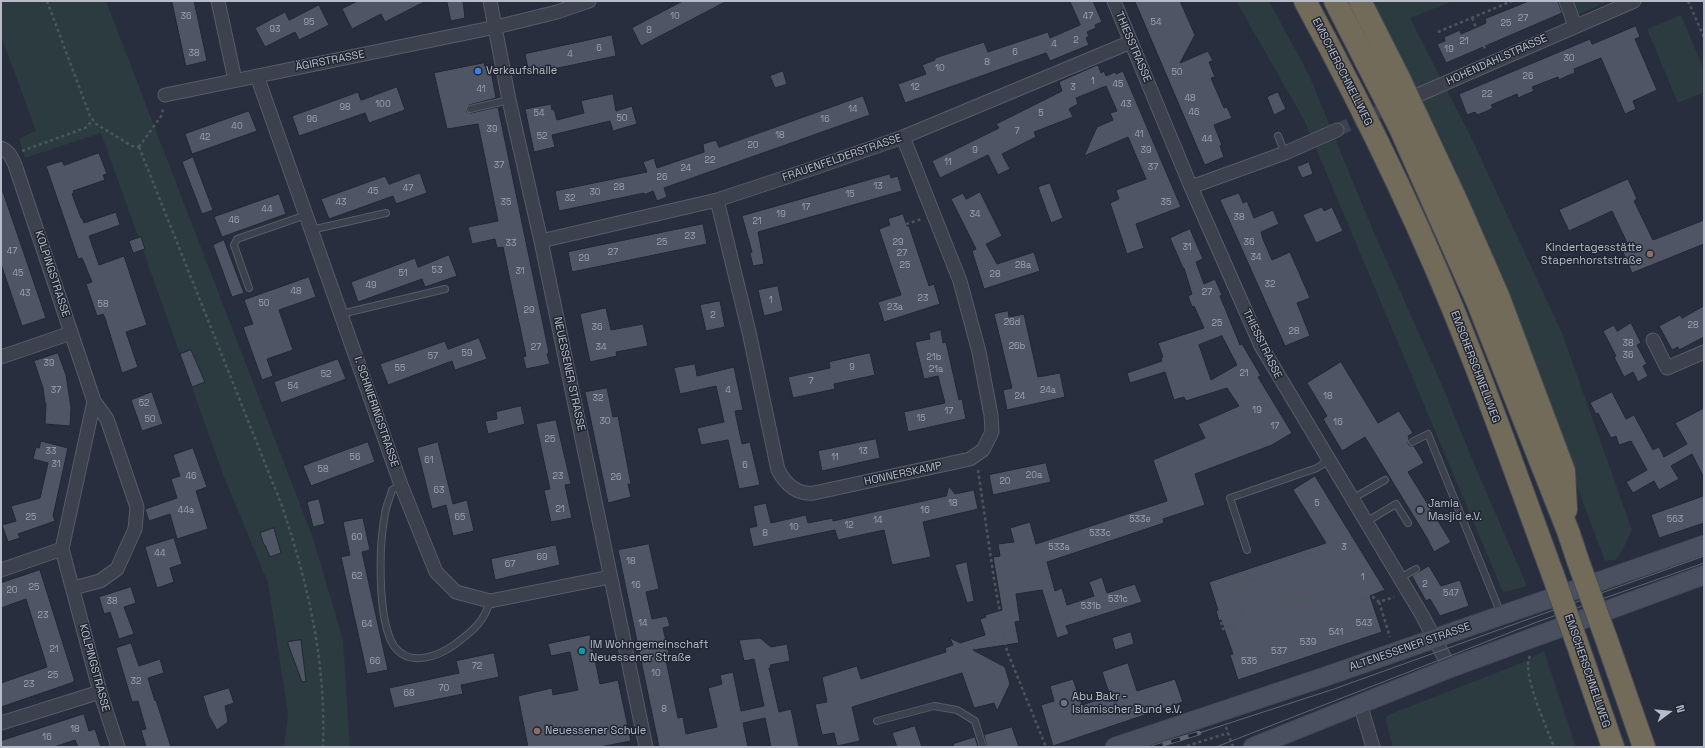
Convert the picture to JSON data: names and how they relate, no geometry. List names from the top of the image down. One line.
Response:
{"streets":{"highway":["EMSCHERSCHNELLWEG"],"main road":["ALTENESSENER STRASSE"],"street":["THIESSTRASSE","HOHENDAHLSTRASSE","ÄGIRSTRASSE","FRAUENFELDERSTRASSE","KOLPINGSTRASSE","NEUESSENER STRASSE","I. SCHNIERINGSTRASSE","HONNERSKAMP"]},"crossings":[["THIESSTRASSE","FRAUENFELDERSTRASSE"],["THIESSTRASSE","ALTENESSENER STRASSE"],["ÄGIRSTRASSE","NEUESSENER STRASSE"],["ÄGIRSTRASSE","I. SCHNIERINGSTRASSE"],["FRAUENFELDERSTRASSE","NEUESSENER STRASSE"],["FRAUENFELDERSTRASSE","HONNERSKAMP"],["NEUESSENER STRASSE","I. SCHNIERINGSTRASSE"]],"places":["Verkaufshalle","Kindertagesstätte Stapenhorststraße","Jamia Masjid e.V.","IM Wohngemeinschaft Neuessener Straße","Abu Bakr - Islamischer Bund e.V.","Neuessener Schule"],"house_numbers":["36","10","47","27","95","54","25","93","8","2","21","4","6","19","6","38","4","30","8","10","50","26","1","45","12","3","41","22","48","100","43","98","14","46","54","5","50","96","16","40","39","7","41","18","52","42","44","20","9","39","22","11","37","37","24","26","13","28","47","45","30","15","32","43","35","35","17","44","19","34","38","46","21","23","25","29","36","33","31","47","27","27","34","29","25","28a","53","31","45","51","28","32","49","48","27","43","23","1","50","58","23a","29","2","26d","25","28","36","28","38","26b","27","34","59","36","57","21b","39","9","55","21a","21","52","7","54","37","4","24a","24","18","32","52","19","17","15","50","30","16","17","25","33","13","56","11","61","31","6","58","20a","46","23","26","20","63","18","5","21","44a","16","25","65","533e","563","14","12","10","8","533c","60","533a","3","44","69","18","67","62","1","2","16","25","20","547","531c","38","531b","23","14","543","64","541","539","21","537","66","535","72","10","25","32","23","70","68","8","18","16"],"north":"right"}
